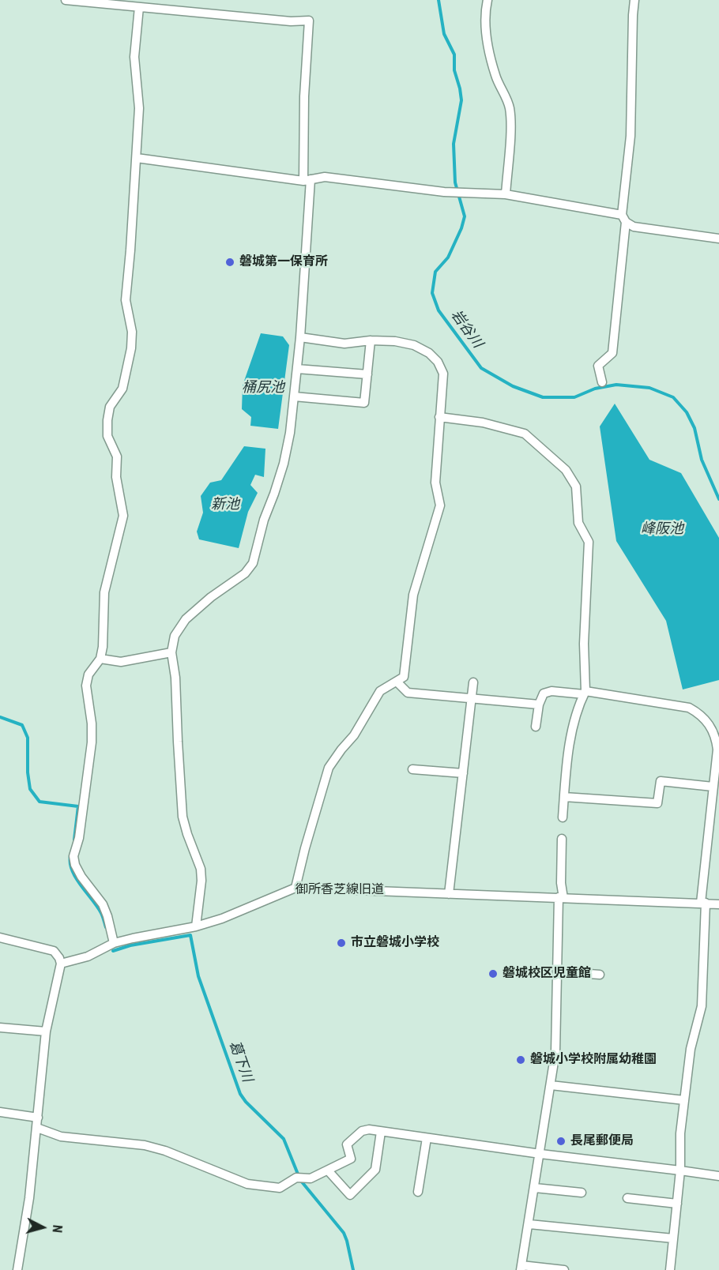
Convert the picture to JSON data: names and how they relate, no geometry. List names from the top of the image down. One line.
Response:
{"streets":{"street":["御所香芝線旧道"]},"water":["岩谷川","桶尻池","新池","峰阪池","葛下川"],"places":["磐城第一保育所","市立磐城小学校","磐城校区児童館","磐城小学校附属幼稚園","長尾郵便局"],"north":"right"}
